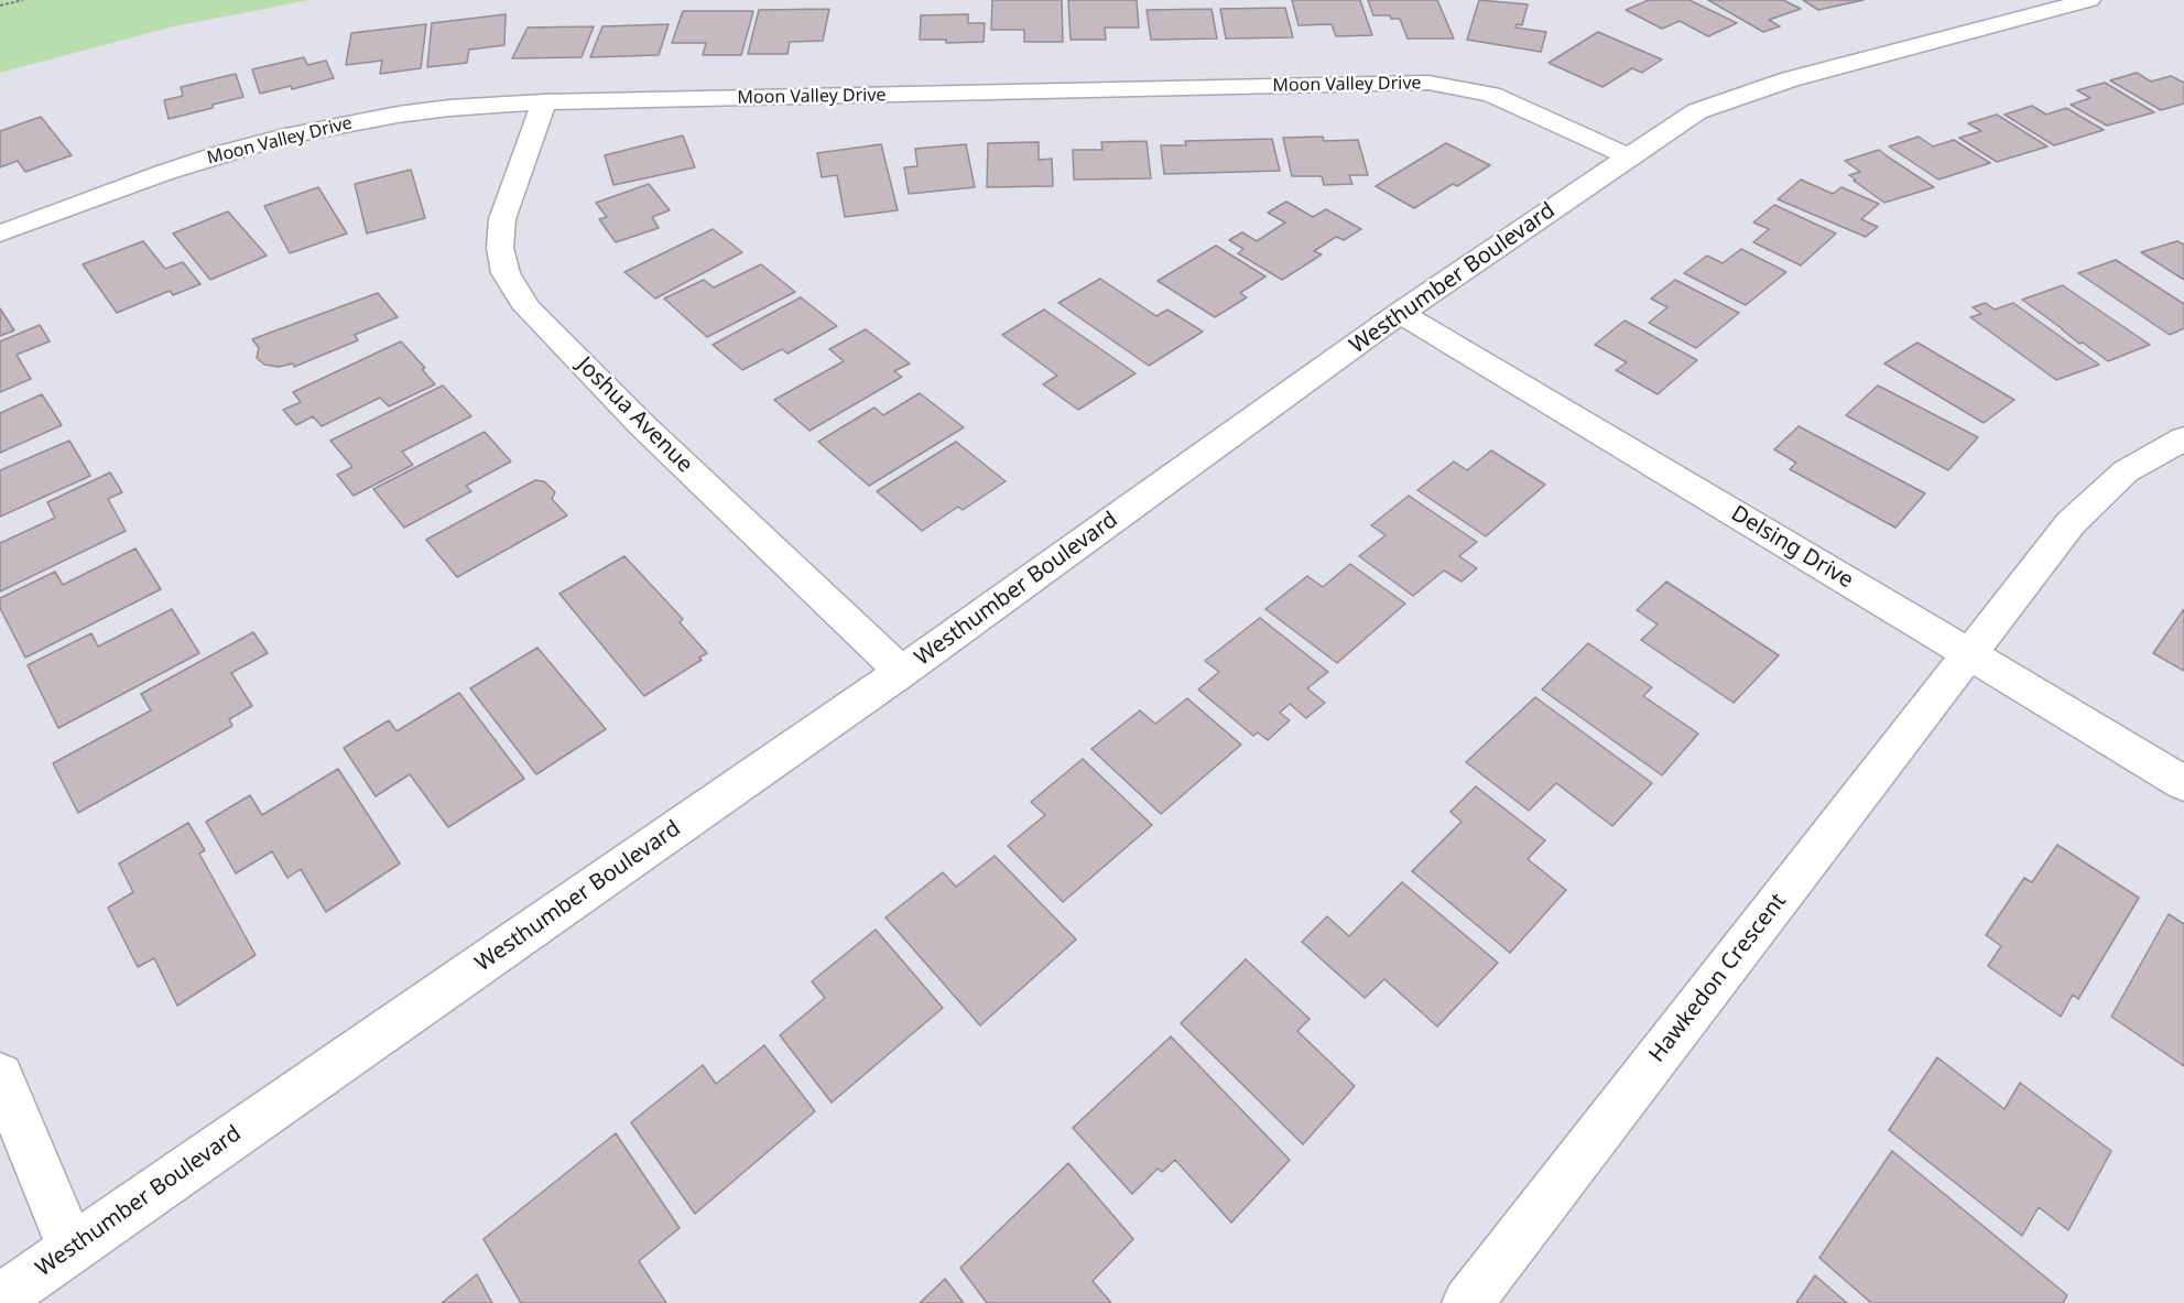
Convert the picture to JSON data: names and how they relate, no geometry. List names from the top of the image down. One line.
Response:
{"streets":{"street":["Moon Valley Drive","Westhumber Boulevard","Joshua Avenue","Delsing Drive","Hawkedon Crescent"]},"crossings":[["Moon Valley Drive","Westhumber Boulevard"],["Moon Valley Drive","Joshua Avenue"],["Westhumber Boulevard","Joshua Avenue"],["Westhumber Boulevard","Delsing Drive"],["Delsing Drive","Hawkedon Crescent"]]}
